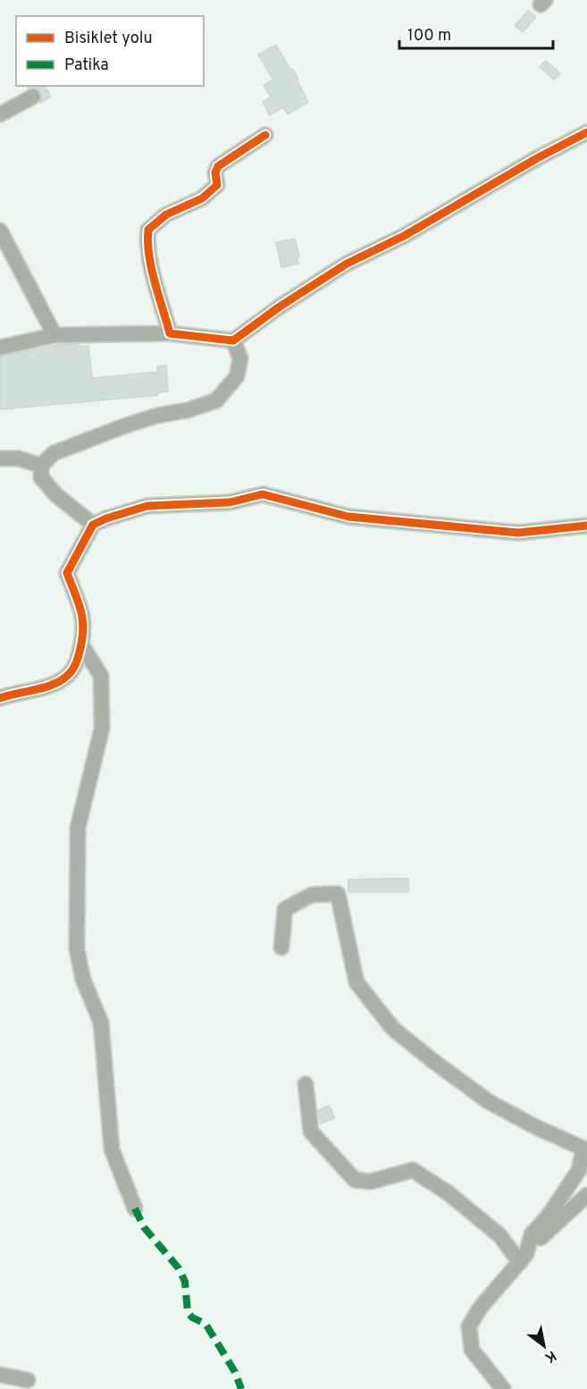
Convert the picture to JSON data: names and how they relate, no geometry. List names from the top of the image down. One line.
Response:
{"legend":["Bisiklet yolu","Patika"],"scale_bar":"100 m","north":"bottom right"}
